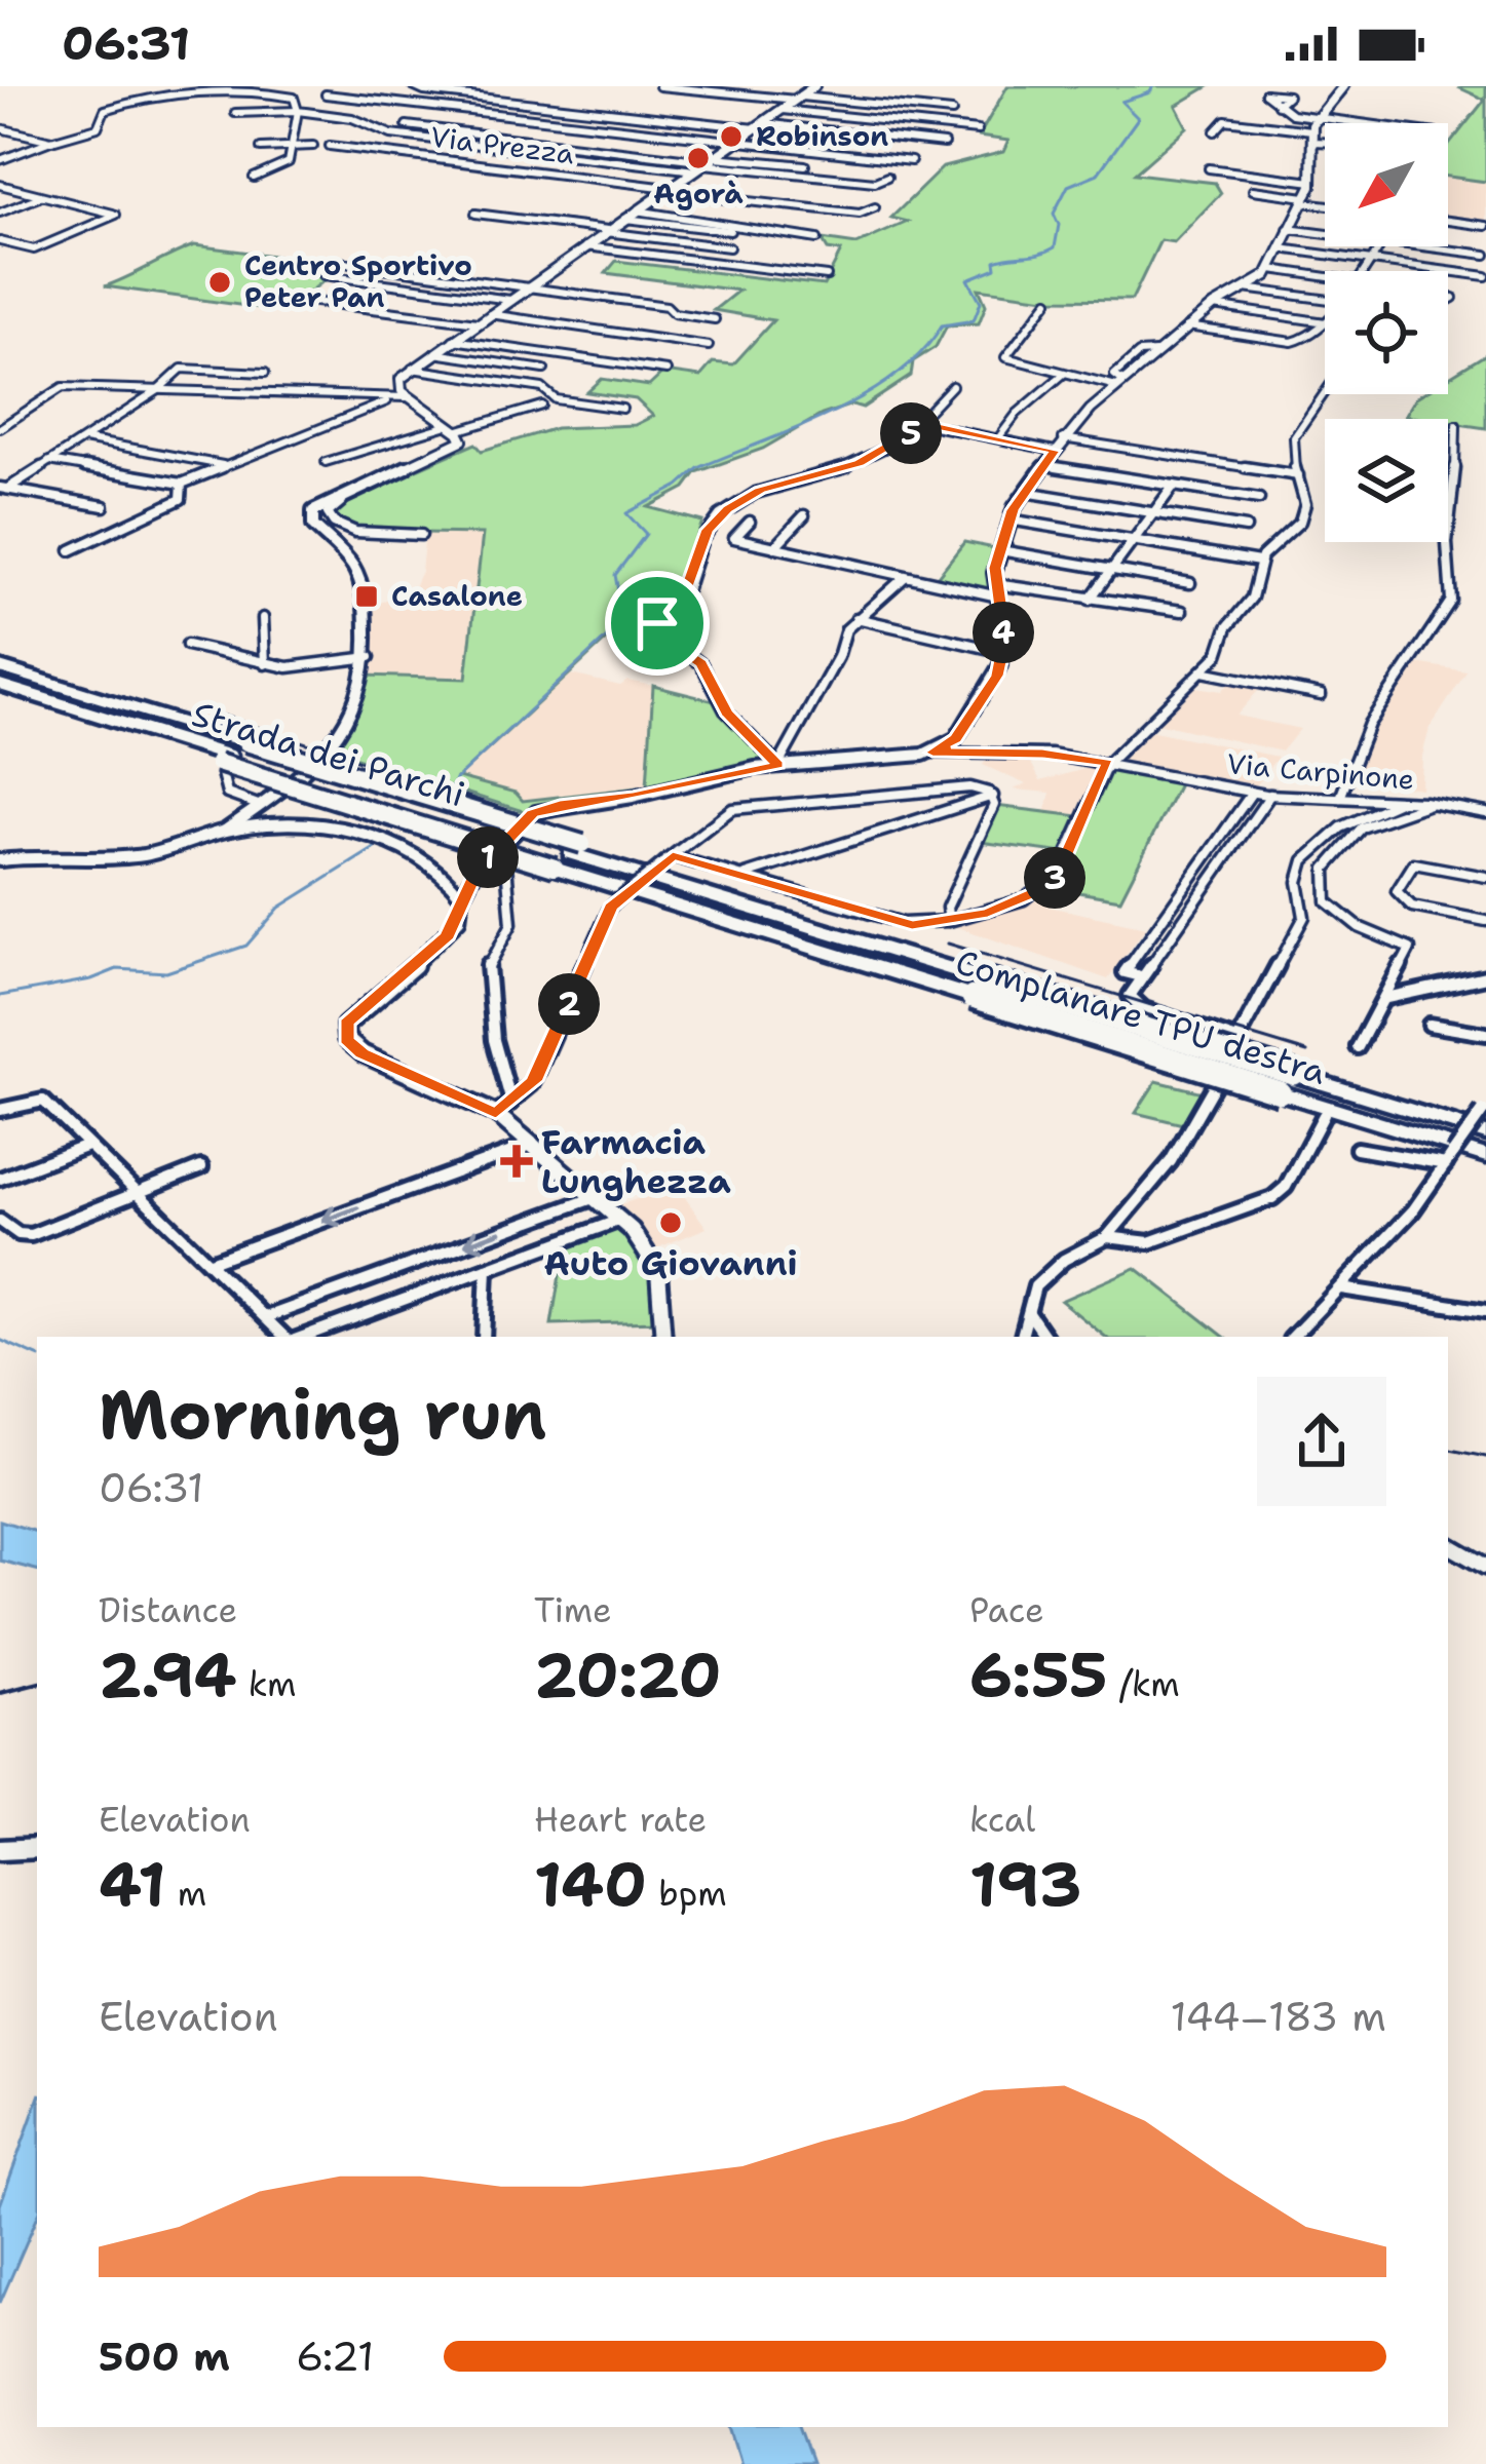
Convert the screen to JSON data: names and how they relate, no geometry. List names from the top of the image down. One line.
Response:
{"streets":{"highway":["Strada dei Parchi","Complanare TPU destra"],"street":["Via Prezza","Via Carpinone"]},"crossings":[["Strada dei Parchi","Complanare TPU destra"]],"places":{"other":["Robinson","Agorà","Centro Sportivo Peter Pan","Auto Giovanni"],"transit":["Casalone"],"health":["Farmacia Lunghezza"]},"north":"bottom left","page":{"status":"06:31","pins":["5","4","1","3","2"],"heading":["Morning run","06:31"],"stats":[["Distance","2.94 km"],["Time","20:20"],["Pace","6:55 /km"],["Elevation","41 m"],["Heart rate","140 bpm"],["kcal","193"]],"chart":["Elevation","144–183 m"],"list":[{"name":"500 m","note":"6:21"}]}}
